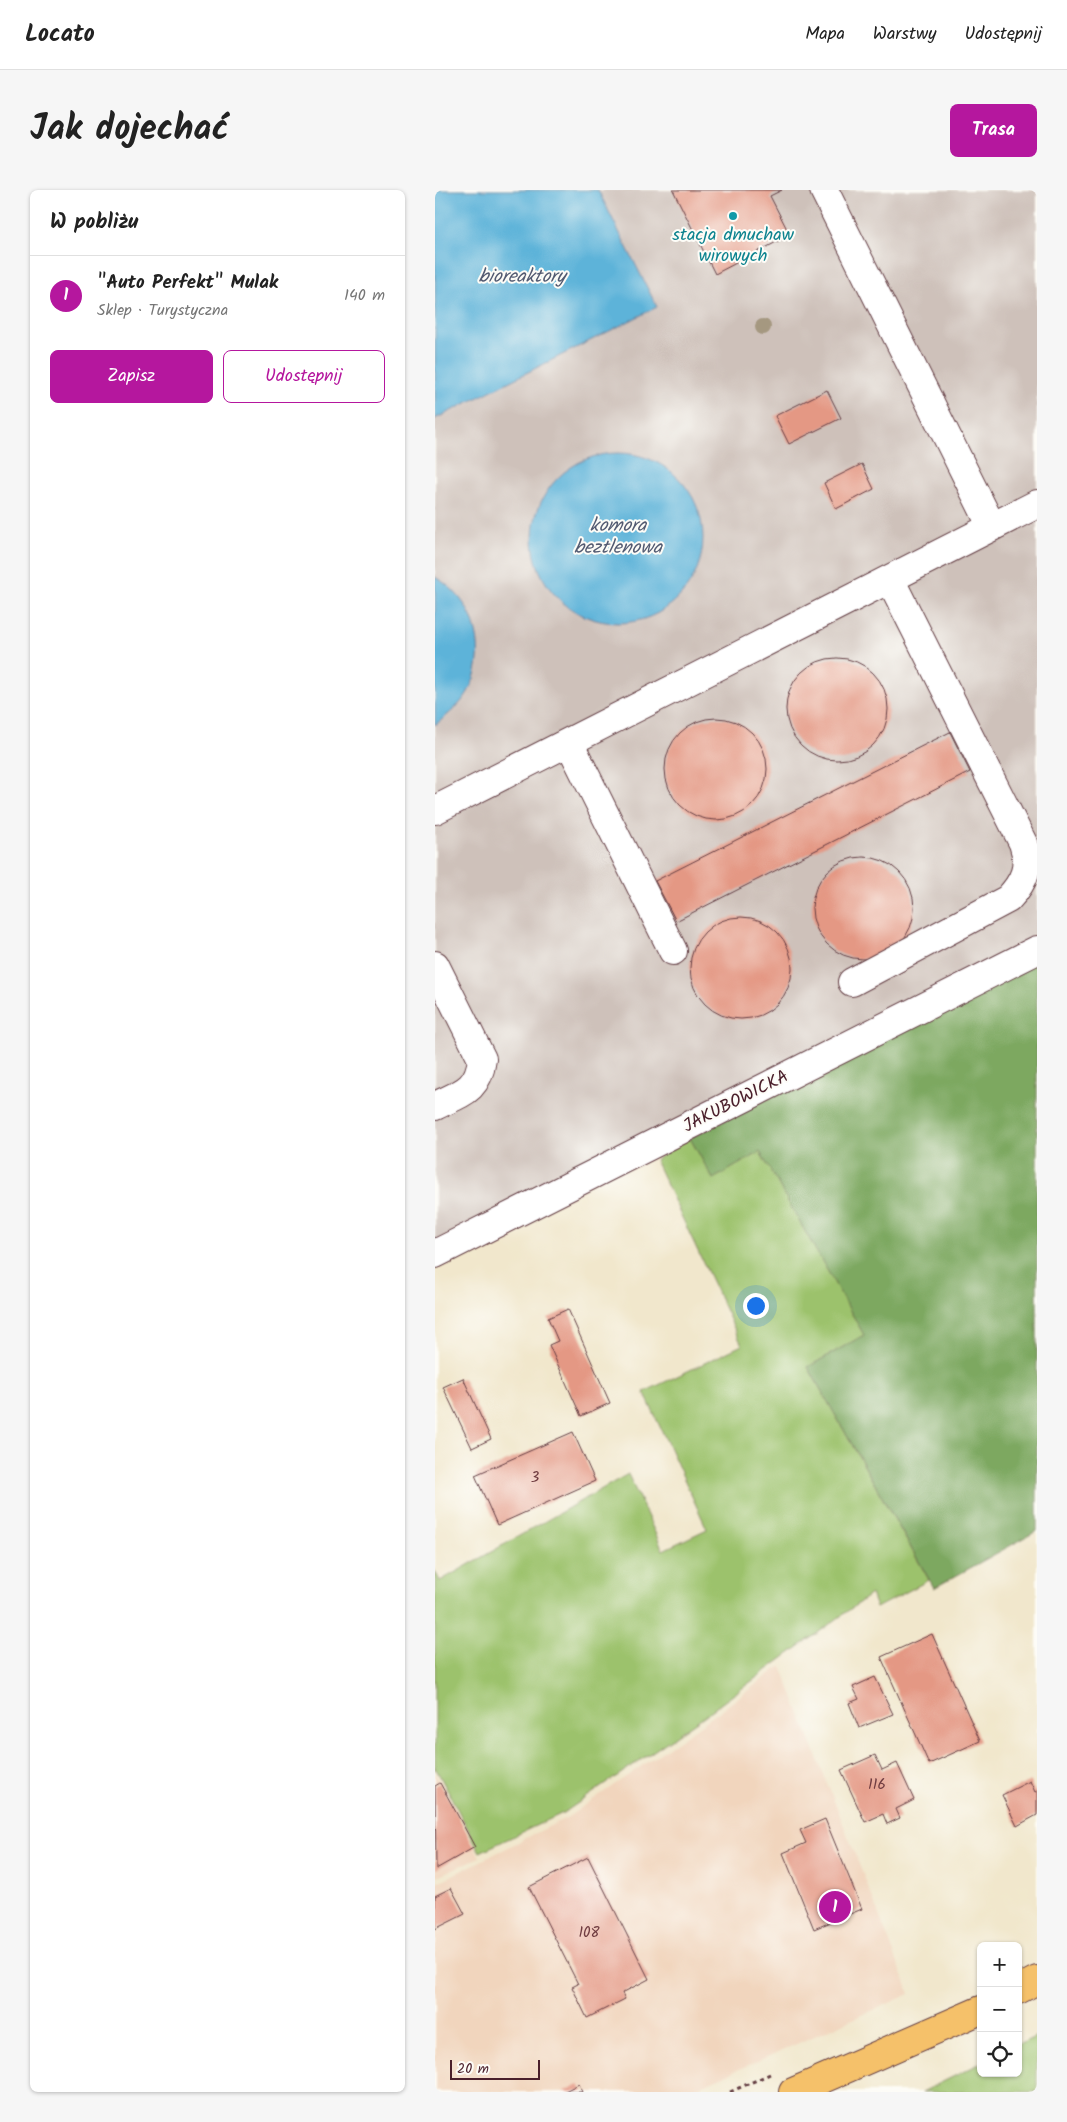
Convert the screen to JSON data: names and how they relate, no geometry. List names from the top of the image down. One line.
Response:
{"streets":{"street":["JAKUBOWICKA"]},"water":["bioreaktory","komora beztlenowa"],"places":["stacja dmuchaw wirowych"],"house_numbers":["3","116","108"],"scale_bar":"20 m","page":{"header":"Locato","nav":["Mapa","Warstwy","Udostępnij"],"title":"Jak dojechać","buttons":["Trasa",["Zapisz","Udostępnij"]],"heading":"W pobliżu","list":[{"mark":"1","name":"\"Auto Perfekt\" Mulak","note":"Sklep · Turystyczna","value":"140 m"}],"pins":"1","map_buttons":["+","−"],"scale":"20 m"}}
